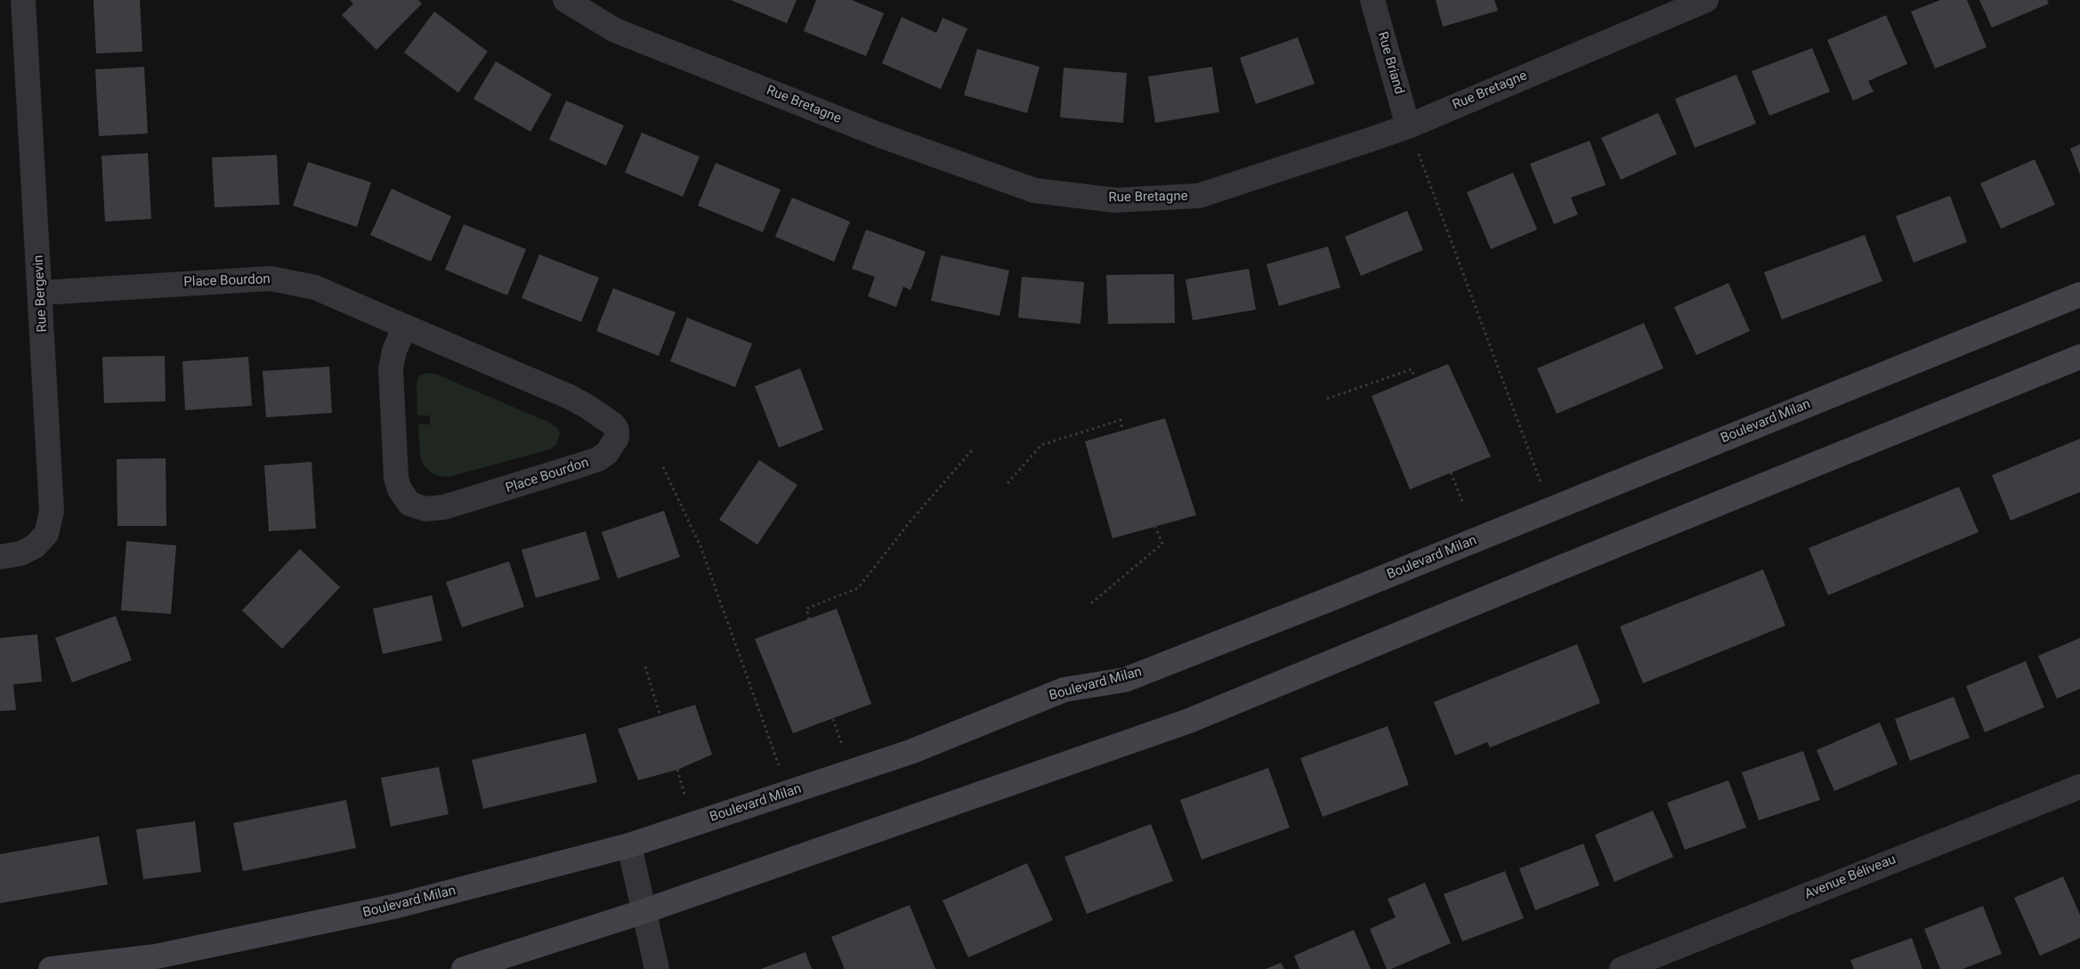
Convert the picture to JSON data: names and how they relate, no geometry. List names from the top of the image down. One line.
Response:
{"streets":{"main road":["Boulevard Milan"],"street":["Rue Briand","Rue Bretagne","Place Bourdon","Rue Bergevin","Avenue Béliveau"]},"crossings":[["Rue Briand","Rue Bretagne"],["Place Bourdon","Rue Bergevin"]]}
